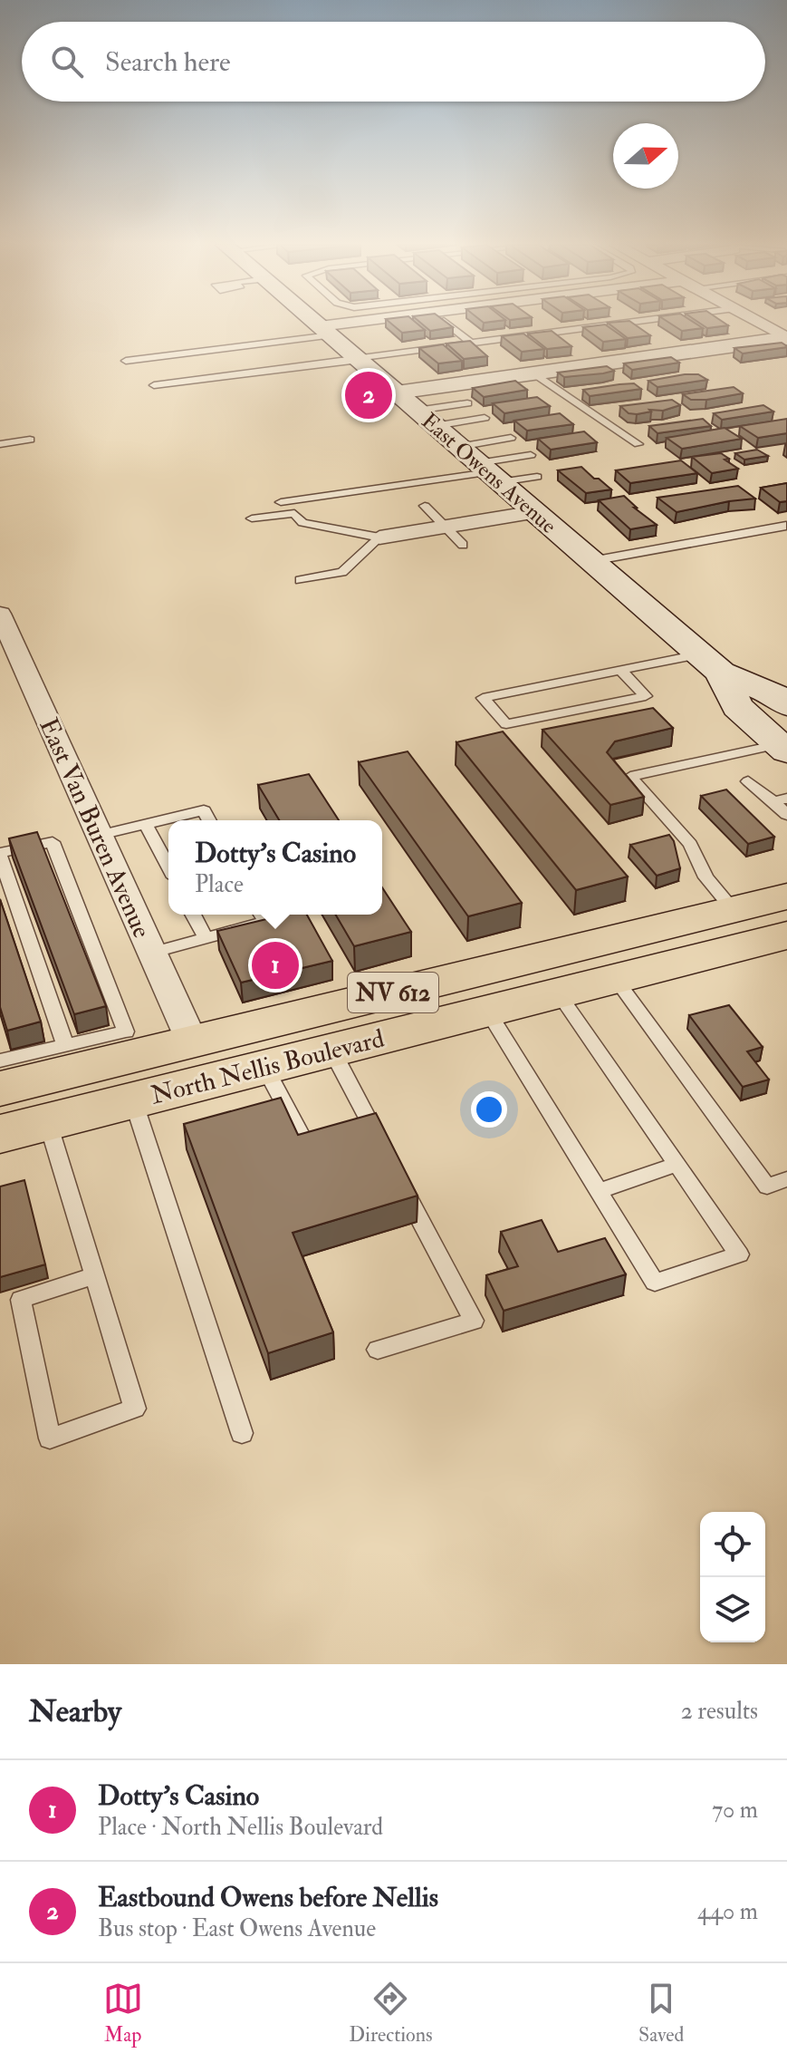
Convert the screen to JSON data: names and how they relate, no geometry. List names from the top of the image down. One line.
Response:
{"streets":{"main road":["East Owens Avenue","NV 612","North Nellis Boulevard"],"street":["East Van Buren Avenue"]},"crossings":[["East Van Buren Avenue","North Nellis Boulevard"]],"north":"right","page":{"search":"Search here","pins":["2","1"],"popup":["Dotty's Casino","Place"],"heading":["Nearby","2 results"],"list":[{"mark":"1","name":"Dotty's Casino","note":"Place · North Nellis Boulevard","value":"70 m"},{"mark":"2","name":"Eastbound Owens before Nellis","note":"Bus stop · East Owens Avenue","value":"440 m"}],"nav":["Map","Directions","Saved"]}}
